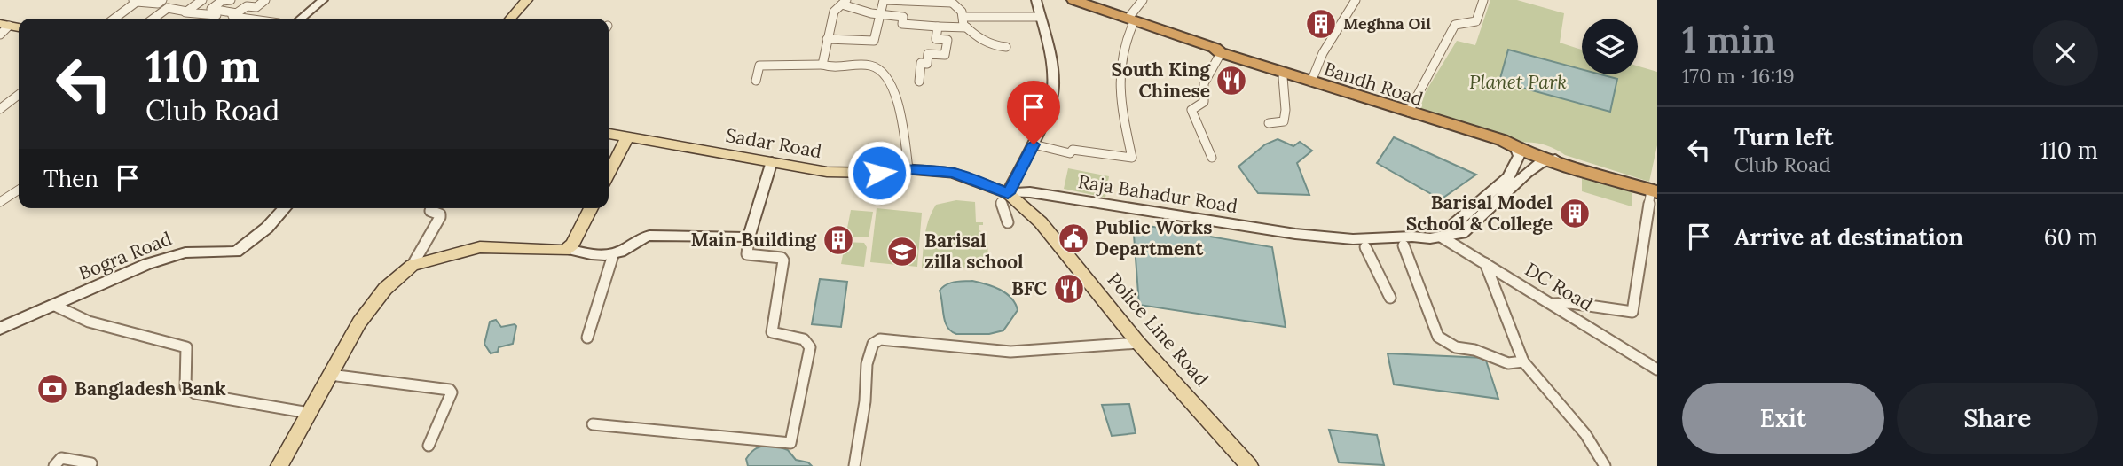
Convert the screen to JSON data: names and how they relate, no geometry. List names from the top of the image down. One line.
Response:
{"streets":{"highway":["Bandh Road"],"main road":["Sadar Road","Raja Bahadur Road","Bogra Road","Police Line Road"],"street":["DC Road"]},"crossings":[["Bandh Road","Raja Bahadur Road"],["Sadar Road","Raja Bahadur Road"],["Sadar Road","Police Line Road"],["Raja Bahadur Road","DC Road"],["Raja Bahadur Road","Police Line Road"]],"parks":["Planet Park"],"places":{"building":["Meghna Oil","Barisal Model School & College","Main Building"],"restaurant":["South King Chinese","BFC"],"public building":["Public Works Department"],"school or university":["Barisal zilla school"],"bank":["Bangladesh Bank"]},"page":{"heading":["1 min","170 m · 16:19"],"turn":["110 m","Club Road"],"list":[{"name":"Turn left","note":"Club Road","value":"110 m"},{"name":"Arrive at destination","value":"60 m"}],"then":"Then","buttons":["Exit","Share"]}}
